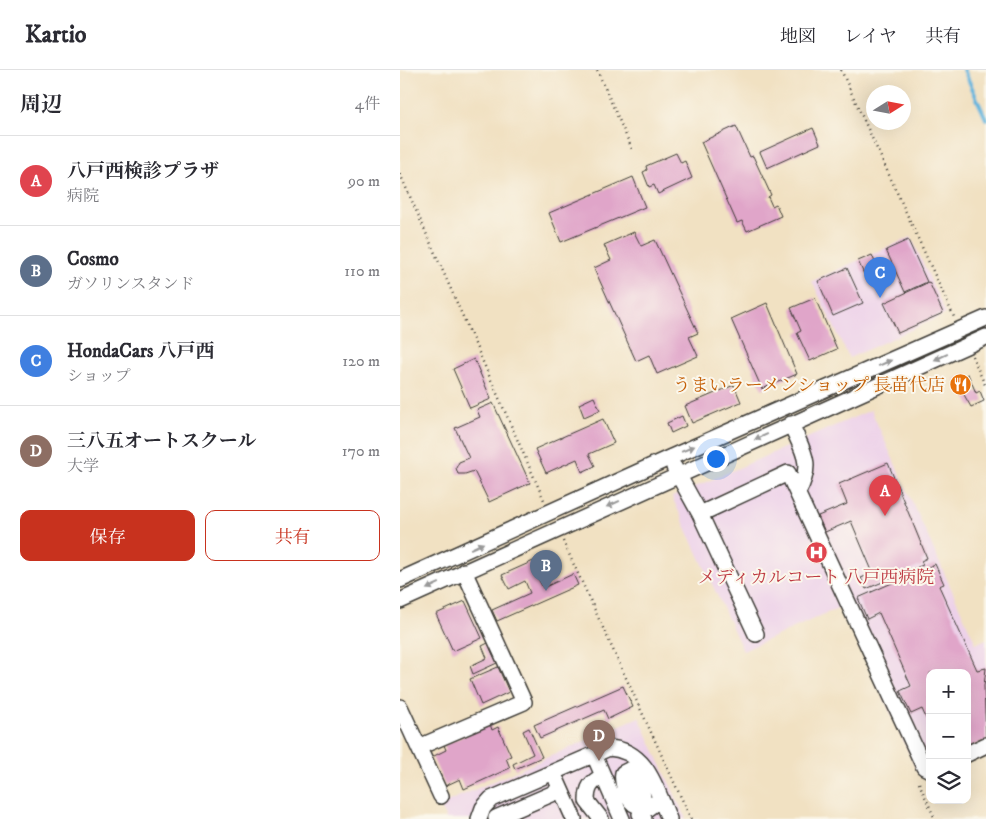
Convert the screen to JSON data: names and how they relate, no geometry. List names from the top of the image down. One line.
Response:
{"places":{"restaurant":["うまいラーメンショップ 長苗代店"],"hospital":["メディカルコート 八戸西病院"]},"north":"right","page":{"header":"Kartio","nav":["地図","レイヤ","共有"],"heading":["周辺","4件"],"list":[{"mark":"A","name":"八戸西検診プラザ","note":"病院","value":"90 m"},{"mark":"B","name":"Cosmo","note":"ガソリンスタンド","value":"110 m"},{"mark":"C","name":"HondaCars 八戸西","note":"ショップ","value":"120 m"},{"mark":"D","name":"三八五オートスクール","note":"大学","value":"170 m"}],"pins":["C","A","B","D"],"buttons":["保存","共有"],"map_buttons":["+","−"]}}
